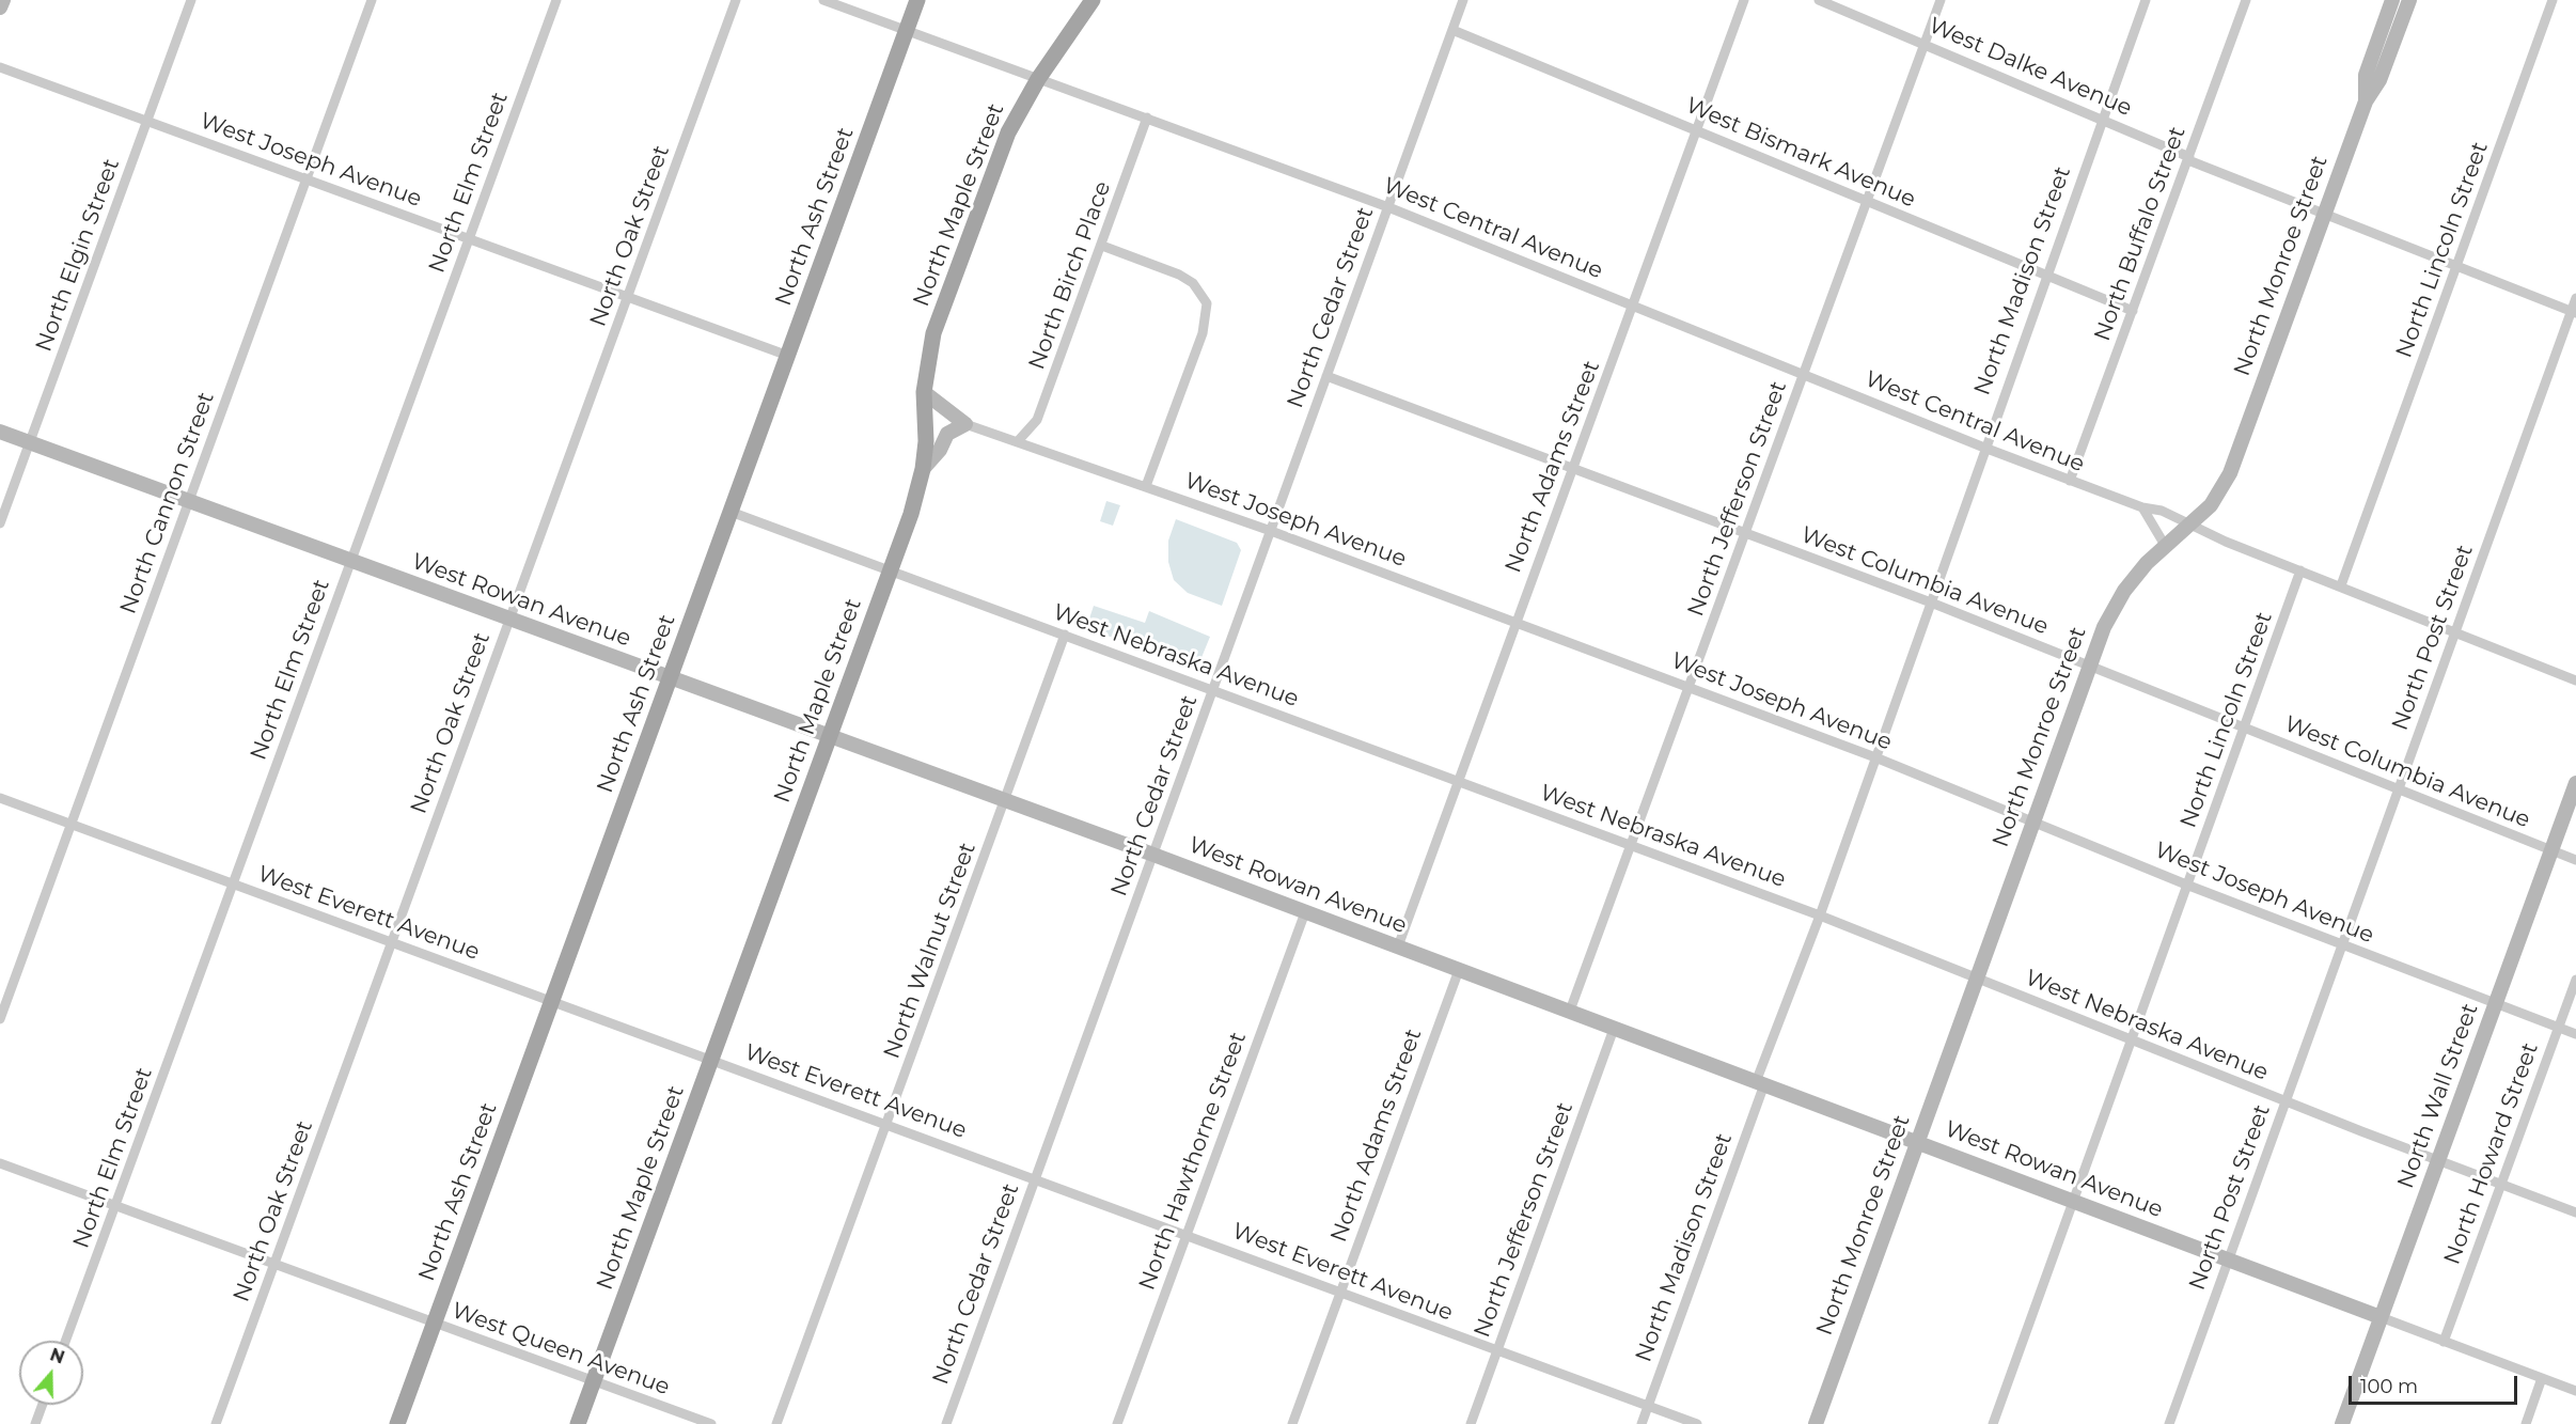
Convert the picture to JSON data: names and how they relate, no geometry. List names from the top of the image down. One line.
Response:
{"streets":{"main road":["North Maple Street","North Ash Street"],"street":["West Dalke Avenue","West Bismark Avenue","West Joseph Avenue","North Elm Street","West Central Avenue","North Buffalo Street","North Oak Street","North Lincoln Street","North Elgin Street","North Monroe Street","North Birch Place","North Madison Street","North Cedar Street","North Adams Street","North Jefferson Street","North Cannon Street","West Columbia Avenue","West Rowan Avenue","North Post Street","West Nebraska Avenue","West Everett Avenue","North Walnut Street","North Wall Street","North Howard Street","North Hawthorne Street","West Queen Avenue"]},"crossings":[["West Dalke Avenue","North Buffalo Street"],["West Dalke Avenue","North Lincoln Street"],["West Dalke Avenue","North Monroe Street"],["West Dalke Avenue","North Madison Street"],["West Dalke Avenue","North Jefferson Street"],["West Dalke Avenue","North Post Street"],["West Bismark Avenue","North Buffalo Street"],["West Bismark Avenue","North Madison Street"],["West Bismark Avenue","North Cedar Street"],["West Bismark Avenue","North Adams Street"],["West Bismark Avenue","North Jefferson Street"],["West Joseph Avenue","North Elm Street"],["West Joseph Avenue","North Ash Street"],["West Joseph Avenue","North Oak Street"],["West Joseph Avenue","North Lincoln Street"],["West Joseph Avenue","North Elgin Street"],["West Joseph Avenue","North Monroe Street"],["West Joseph Avenue","North Birch Place"],["West Joseph Avenue","North Madison Street"],["West Joseph Avenue","North Cedar Street"],["West Joseph Avenue","North Adams Street"],["West Joseph Avenue","North Jefferson Street"],["West Joseph Avenue","North Cannon Street"],["West Joseph Avenue","North Post Street"],["West Joseph Avenue","North Wall Street"],["West Joseph Avenue","North Howard Street"],["North Elm Street","West Rowan Avenue"],["North Elm Street","West Everett Avenue"],["North Elm Street","West Queen Avenue"],["North Maple Street","West Central Avenue"],["North Maple Street","West Rowan Avenue"],["North Maple Street","West Nebraska Avenue"],["North Maple Street","West Everett Avenue"],["North Maple Street","West Queen Avenue"],["North Ash Street","West Central Avenue"],["North Ash Street","West Rowan Avenue"],["North Ash Street","West Nebraska Avenue"],["North Ash Street","West Everett Avenue"],["North Ash Street","West Queen Avenue"],["West Central Avenue","North Buffalo Street"],["West Central Avenue","North Lincoln Street"],["West Central Avenue","North Monroe Street"],["West Central Avenue","North Birch Place"],["West Central Avenue","North Madison Street"],["West Central Avenue","North Cedar Street"],["West Central Avenue","North Adams Street"],["West Central Avenue","North Jefferson Street"],["West Central Avenue","North Post Street"],["North Oak Street","West Rowan Avenue"],["North Oak Street","West Everett Avenue"],["North Oak Street","West Queen Avenue"],["North Lincoln Street","West Columbia Avenue"],["North Lincoln Street","West Rowan Avenue"],["North Lincoln Street","West Nebraska Avenue"],["North Elgin Street","West Rowan Avenue"],["North Monroe Street","West Columbia Avenue"],["North Monroe Street","West Rowan Avenue"],["North Monroe Street","West Nebraska Avenue"],["North Madison Street","West Columbia Avenue"],["North Madison Street","West Rowan Avenue"],["North Madison Street","West Nebraska Avenue"],["North Madison Street","West Everett Avenue"],["North Cedar Street","West Columbia Avenue"],["North Cedar Street","West Rowan Avenue"],["North Cedar Street","West Nebraska Avenue"],["North Cedar Street","West Everett Avenue"],["North Adams Street","West Columbia Avenue"],["North Adams Street","West Rowan Avenue"],["North Adams Street","West Nebraska Avenue"],["North Adams Street","West Everett Avenue"],["North Jefferson Street","West Columbia Avenue"],["North Jefferson Street","West Rowan Avenue"],["North Jefferson Street","West Nebraska Avenue"],["North Jefferson Street","West Everett Avenue"],["North Cannon Street","West Rowan Avenue"],["North Cannon Street","West Everett Avenue"],["West Columbia Avenue","North Post Street"],["West Columbia Avenue","North Wall Street"],["West Rowan Avenue","North Post Street"],["West Rowan Avenue","North Walnut Street"],["West Rowan Avenue","North Wall Street"],["West Rowan Avenue","North Howard Street"],["West Rowan Avenue","North Hawthorne Street"],["North Post Street","West Nebraska Avenue"],["West Nebraska Avenue","North Walnut Street"],["West Nebraska Avenue","North Wall Street"],["West Nebraska Avenue","North Howard Street"],["West Everett Avenue","North Walnut Street"],["West Everett Avenue","North Hawthorne Street"]],"scale_bar":"100 m","north":"top"}
